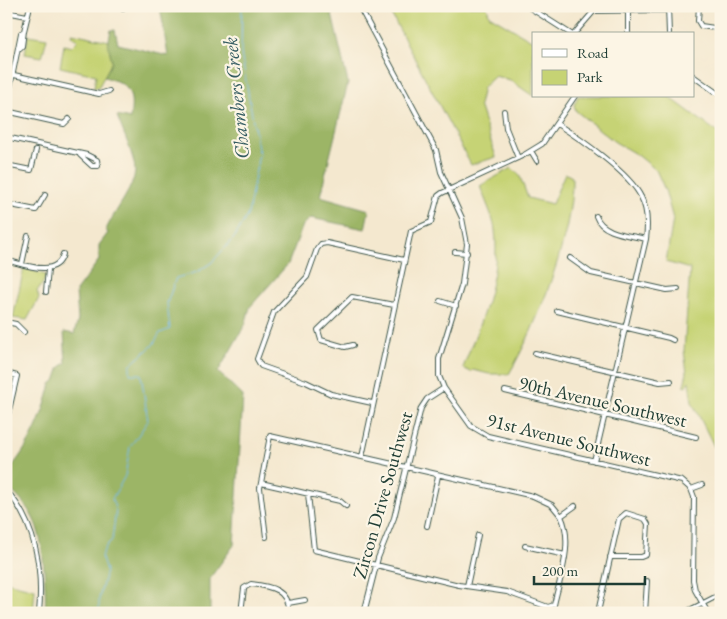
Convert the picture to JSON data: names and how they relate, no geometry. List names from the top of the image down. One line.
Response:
{"streets":{"street":["90th Avenue Southwest","91st Avenue Southwest","Zircon Drive Southwest"]},"crossings":[["91st Avenue Southwest","Zircon Drive Southwest"]],"water":["Chambers Creek"],"legend":["Road","Park"],"scale_bar":"200 m"}
